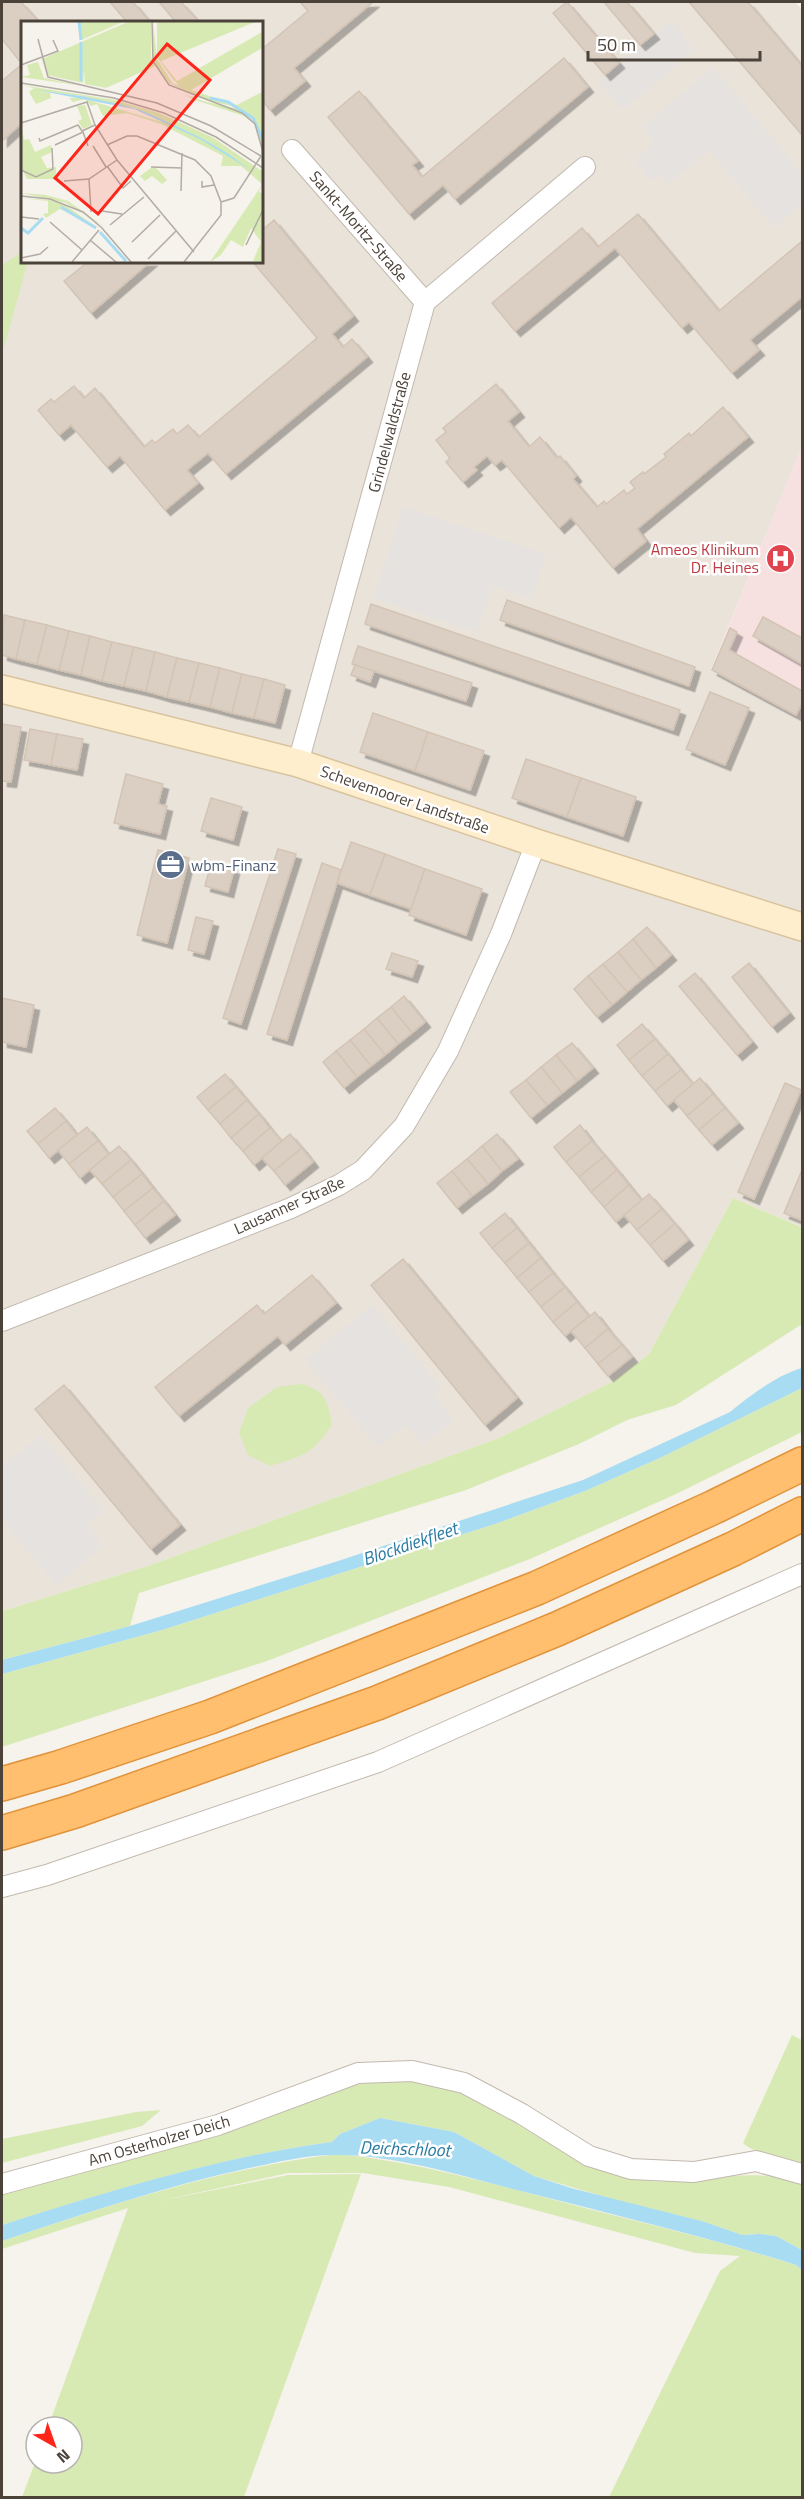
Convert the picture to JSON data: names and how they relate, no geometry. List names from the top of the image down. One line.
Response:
{"streets":{"street":["Sankt-Moritz-Straße","Grindelwaldstraße","Schevemoorer Landstraße","Lausanner Straße","Am Osterholzer Deich"]},"crossings":[["Sankt-Moritz-Straße","Grindelwaldstraße"],["Grindelwaldstraße","Schevemoorer Landstraße"],["Schevemoorer Landstraße","Lausanner Straße"]],"water":["Blockdiekfleet","Deichschloot"],"places":{"hospital":["Ameos Klinikum Dr. Heines"],"office":["wbm-Finanz"]},"scale_bar":"50 m","north":"bottom right"}
